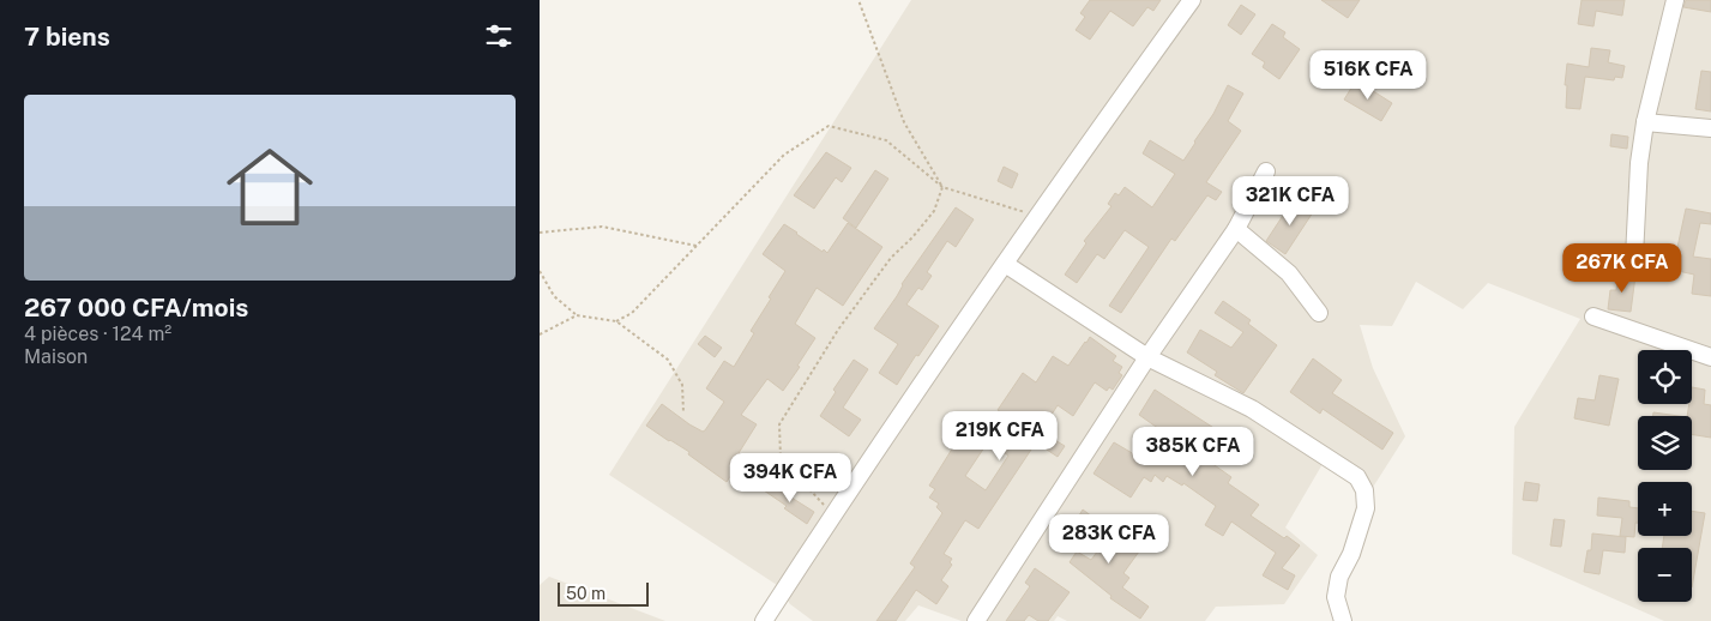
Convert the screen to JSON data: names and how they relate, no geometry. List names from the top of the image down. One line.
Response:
{"scale_bar":"50 m","page":{"heading":"7 biens","price":["516K CFA","321K CFA","267K CFA","219K CFA","385K CFA","394K CFA","283K CFA"],"list":[{"name":"267 000 CFA/mois","note":"4 pièces · 124 m² · Maison"}],"map_buttons":["+","−"],"scale":"50 m"}}
